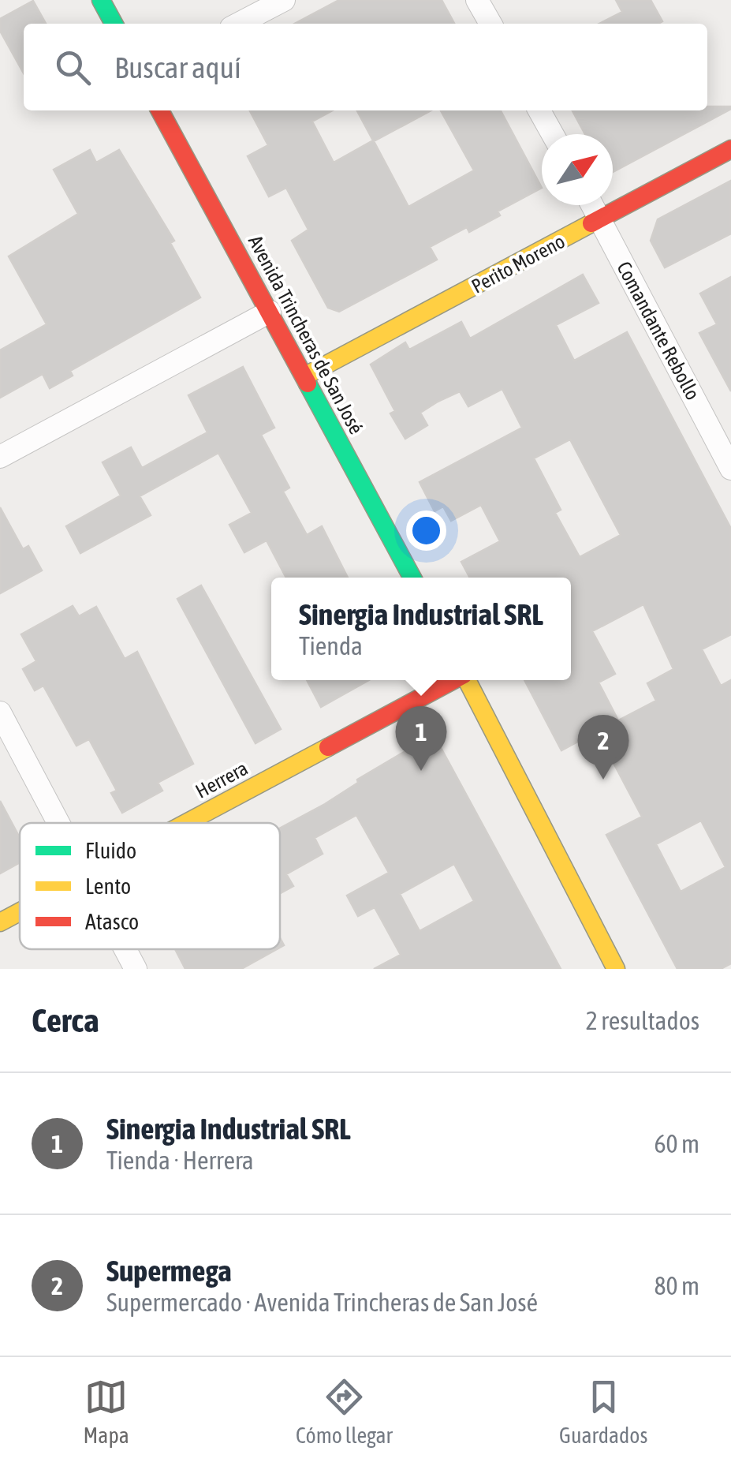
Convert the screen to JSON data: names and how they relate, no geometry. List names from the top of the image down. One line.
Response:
{"streets":{"street":["Perito Moreno","Comandante Rebollo","Avenida Trincheras de San José","Herrera"]},"crossings":[["Perito Moreno","Comandante Rebollo"],["Perito Moreno","Avenida Trincheras de San José"]],"legend":["Fluido","Lento","Atasco"],"north":"top right","page":{"search":"Buscar aquí","popup":["Sinergia Industrial SRL","Tienda"],"pins":["1","2"],"heading":["Cerca","2 resultados"],"list":[{"mark":"1","name":"Sinergia Industrial SRL","note":"Tienda · Herrera","value":"60 m"},{"mark":"2","name":"Supermega","note":"Supermercado · Avenida Trincheras de San José","value":"80 m"}],"nav":["Mapa","Cómo llegar","Guardados"]}}
